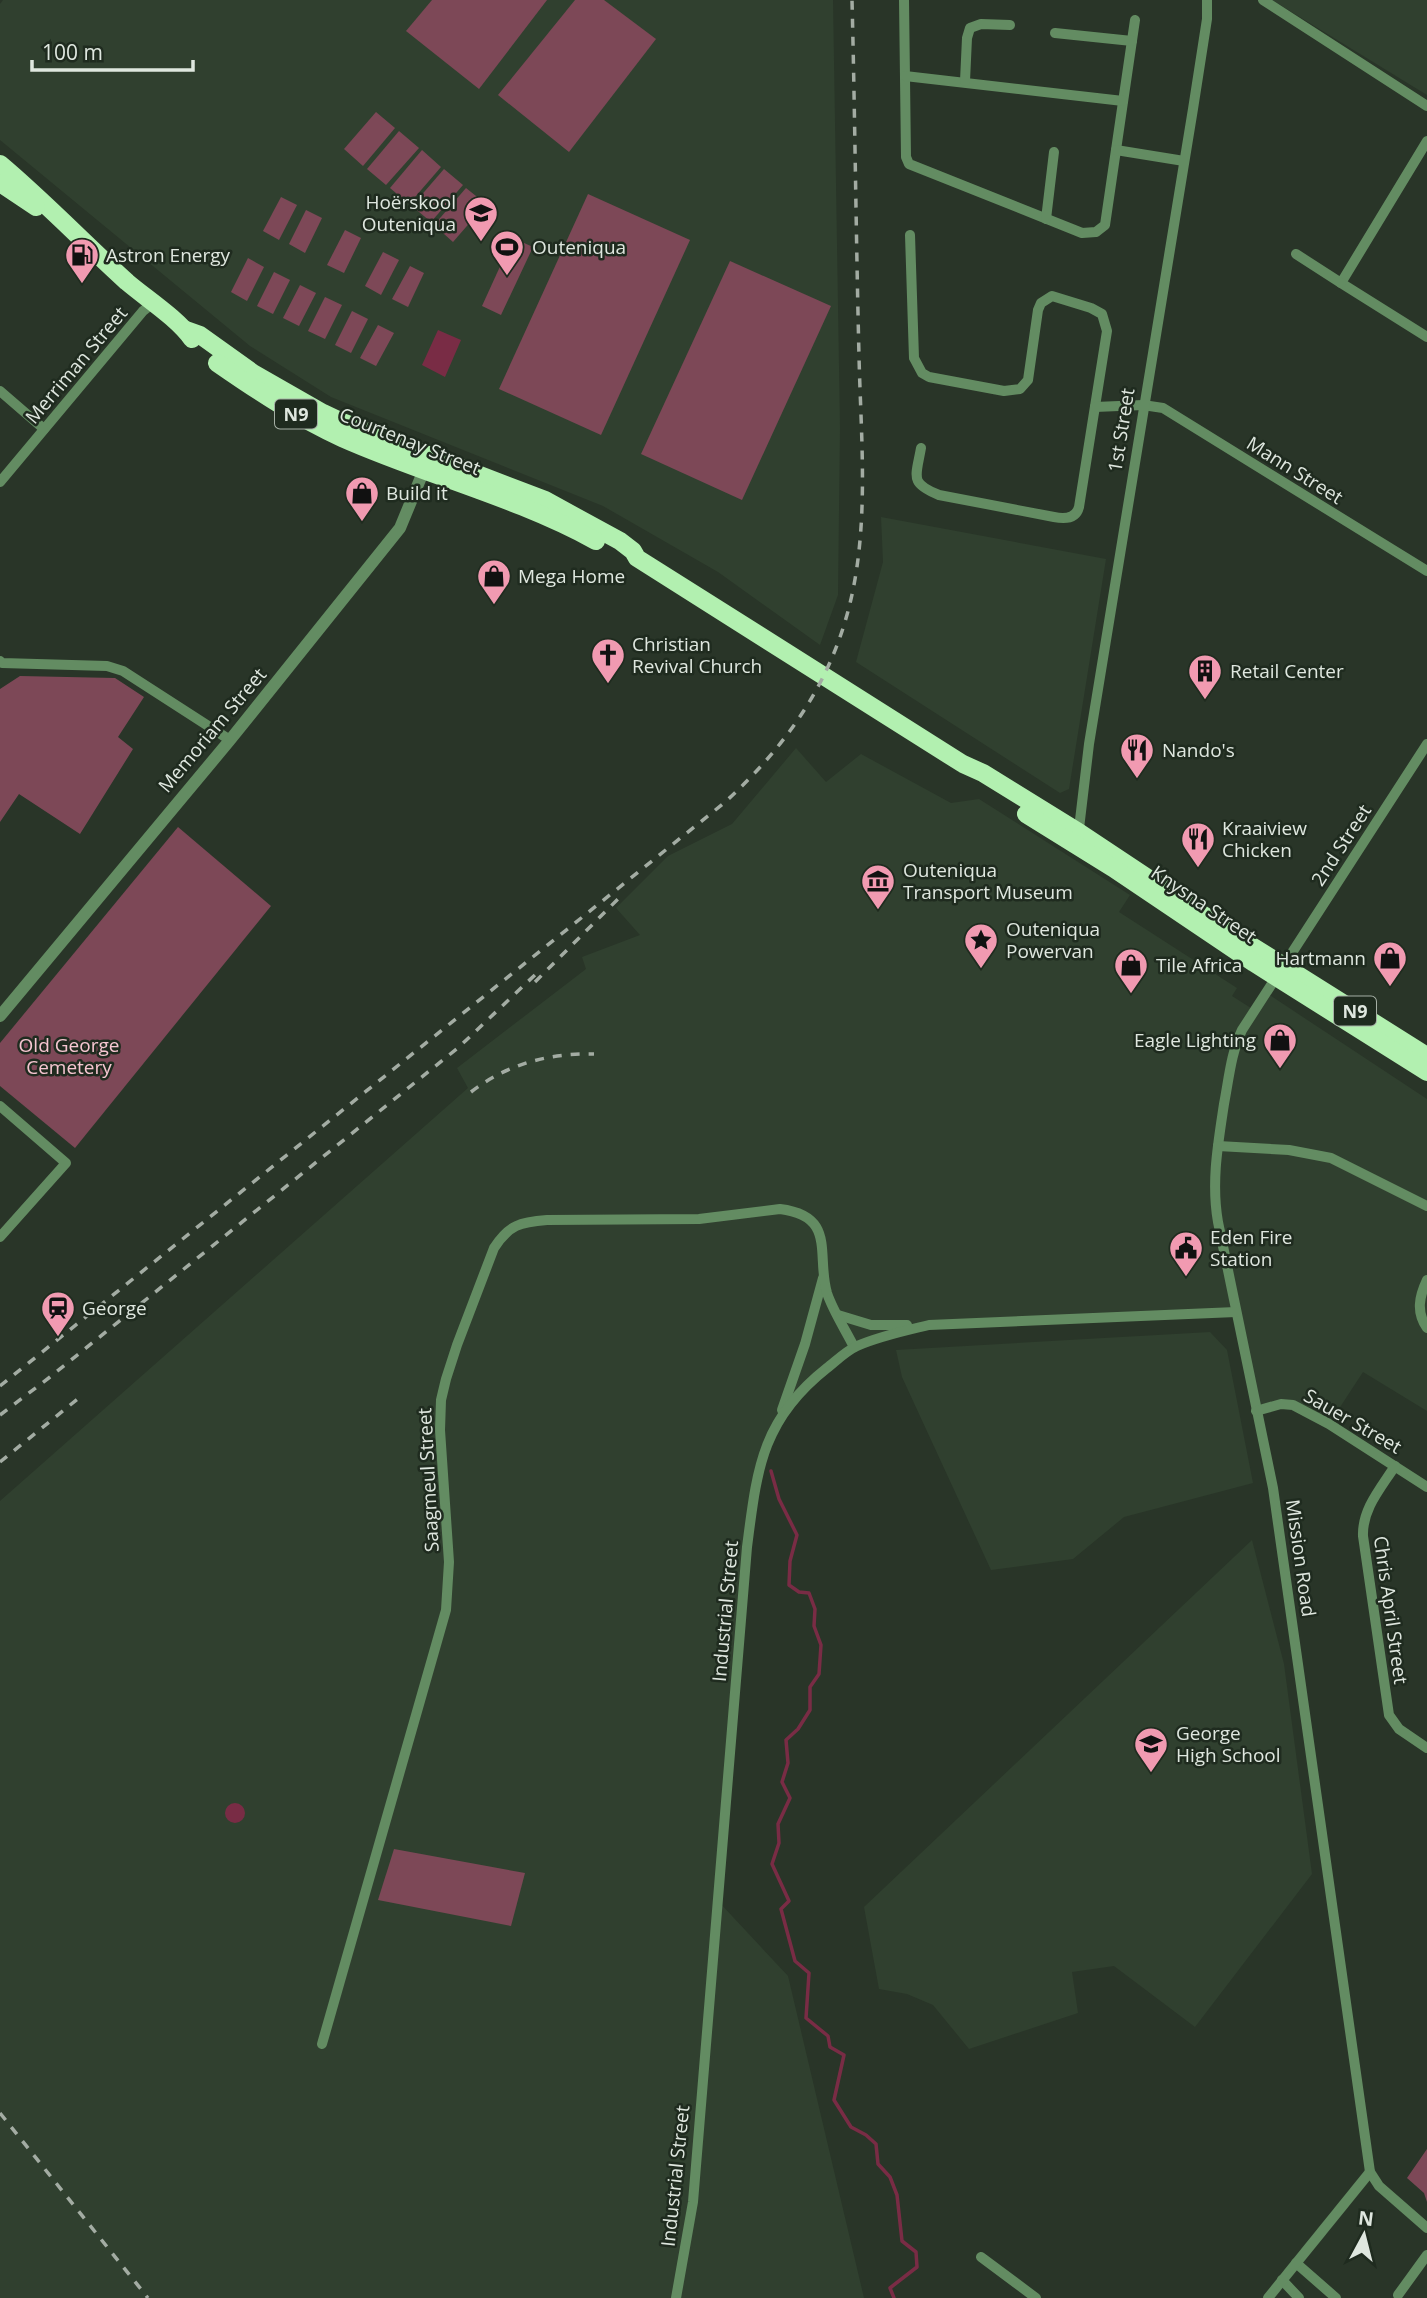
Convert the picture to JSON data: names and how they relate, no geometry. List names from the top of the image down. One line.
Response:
{"streets":{"highway":["N9","Courtenay Street","Knysna Street"],"street":["Merriman Street","1st Street","Mann Street","Memoriam Street","2nd Street","Sauer Street","Saagmeul Street","Mission Road","Chris April Street","Industrial Street"]},"crossings":[["Merriman Street","Courtenay Street"],["1st Street","Mann Street"],["1st Street","Knysna Street"],["Courtenay Street","Memoriam Street"],["Courtenay Street","Knysna Street"],["2nd Street","Knysna Street"],["2nd Street","Mission Road"],["Knysna Street","Mission Road"],["Sauer Street","Mission Road"],["Sauer Street","Chris April Street"],["Saagmeul Street","Industrial Street"],["Mission Road","Industrial Street"]],"parks":["Old George Cemetery"],"places":{"school or university":["Hoërskool Outeniqua","George High School"],"sports":["Outeniqua"],"fuel station":["Astron Energy"],"shop":["Build it","Mega Home","Hartmann","Tile Africa","Eagle Lighting"],"church":["Christian Revival Church"],"building":["Retail Center"],"restaurant":["Nando's","Kraaiview Chicken"],"museum":["Outeniqua Transport Museum"],"place":["Outeniqua Powervan"],"public building":["Eden Fire Station"],"station":["George"]},"scale_bar":"100 m","north":"top"}
